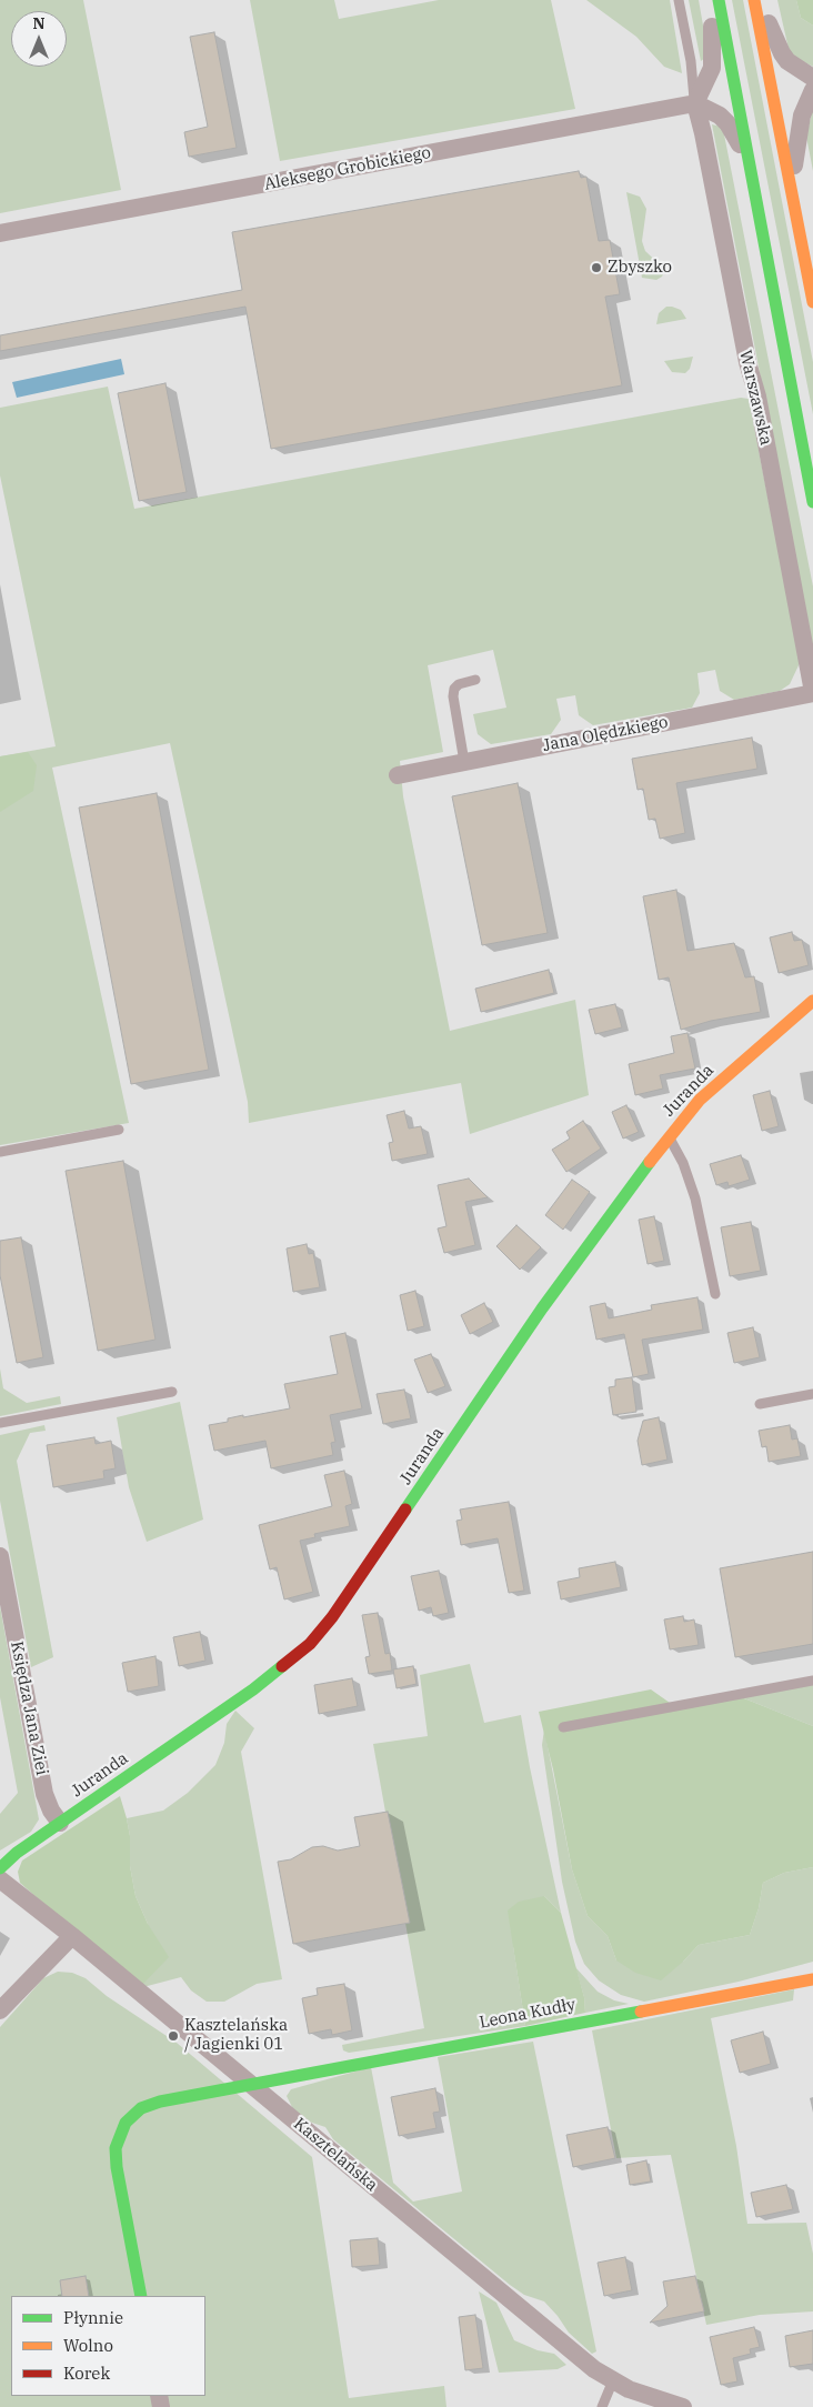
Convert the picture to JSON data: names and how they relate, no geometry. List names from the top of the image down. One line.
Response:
{"streets":{"street":["Aleksego Grobickiego","Warszawska","Jana Olędzkiego","Juranda","Księdza Jana Ziei","Leona Kudły","Kasztelańska"]},"crossings":[["Aleksego Grobickiego","Warszawska"],["Warszawska","Jana Olędzkiego"],["Juranda","Księdza Jana Ziei"],["Leona Kudły","Kasztelańska"]],"places":["Zbyszko","Kasztelańska / Jagienki 01"],"legend":["Płynnie","Wolno","Korek"],"north":"top"}
